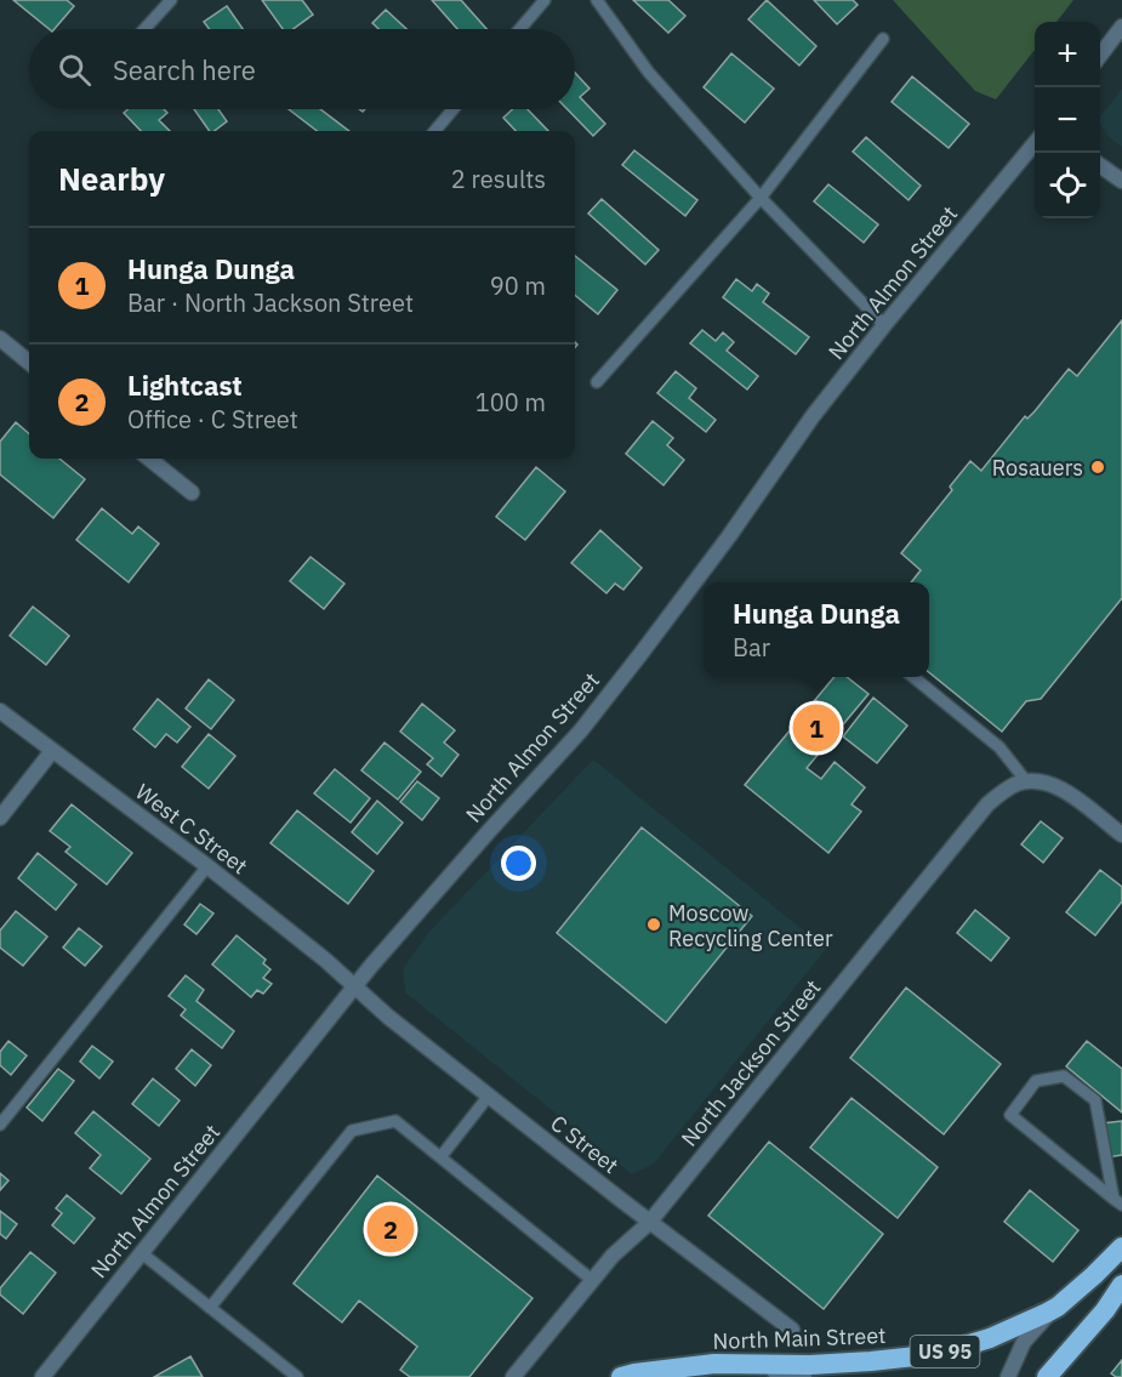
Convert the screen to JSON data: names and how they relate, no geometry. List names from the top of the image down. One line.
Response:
{"streets":{"highway":["North Main Street","US 95"],"street":["North Almon Street","West C Street","North Jackson Street","C Street"]},"crossings":[["North Almon Street","West C Street"],["North Almon Street","C Street"],["West C Street","C Street"],["North Jackson Street","C Street"]],"places":["Rosauers","Moscow Recycling Center"],"page":{"map_buttons":["+","−"],"search":"Search here","heading":["Nearby","2 results"],"list":[{"mark":"1","name":"Hunga Dunga","note":"Bar · North Jackson Street","value":"90 m"},{"mark":"2","name":"Lightcast","note":"Office · C Street","value":"100 m"}],"popup":["Hunga Dunga","Bar"],"pins":["1","2"]}}
